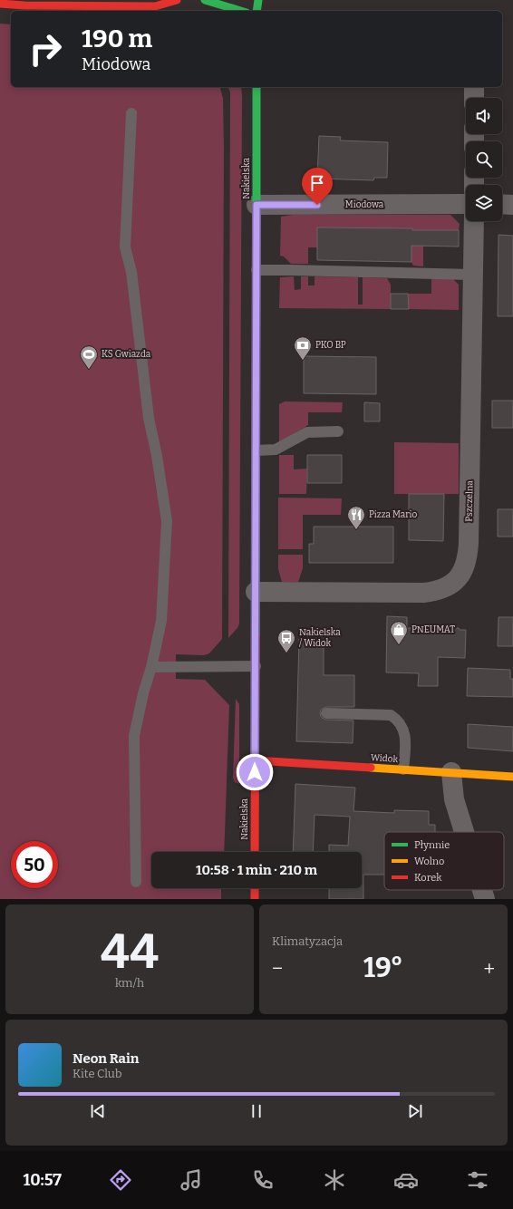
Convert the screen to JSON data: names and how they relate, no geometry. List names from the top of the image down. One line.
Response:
{"streets":{"main road":["Nakielska","Widok"],"street":["Miodowa","Pszczelna"]},"crossings":[["Nakielska","Miodowa"],["Nakielska","Pszczelna"],["Nakielska","Widok"]],"places":{"bank":["PKO BP"],"sports":["KS Gwiazda"],"restaurant":["Pizza Mario"],"shop":["PNEUMAT"],"bus stop":["Nakielska / Widok"]},"legend":["Płynnie","Wolno","Korek"],"page":{"turn":["190 m","Miodowa"],"limit":"50","trip":"10:58 · 1 min · 210 m","tile":[["44","km/h"],"Klimatyzacja"],"heat":["−","19°","+"],"song":["Neon Rain","Kite Club"],"tabs":"10:57"}}
